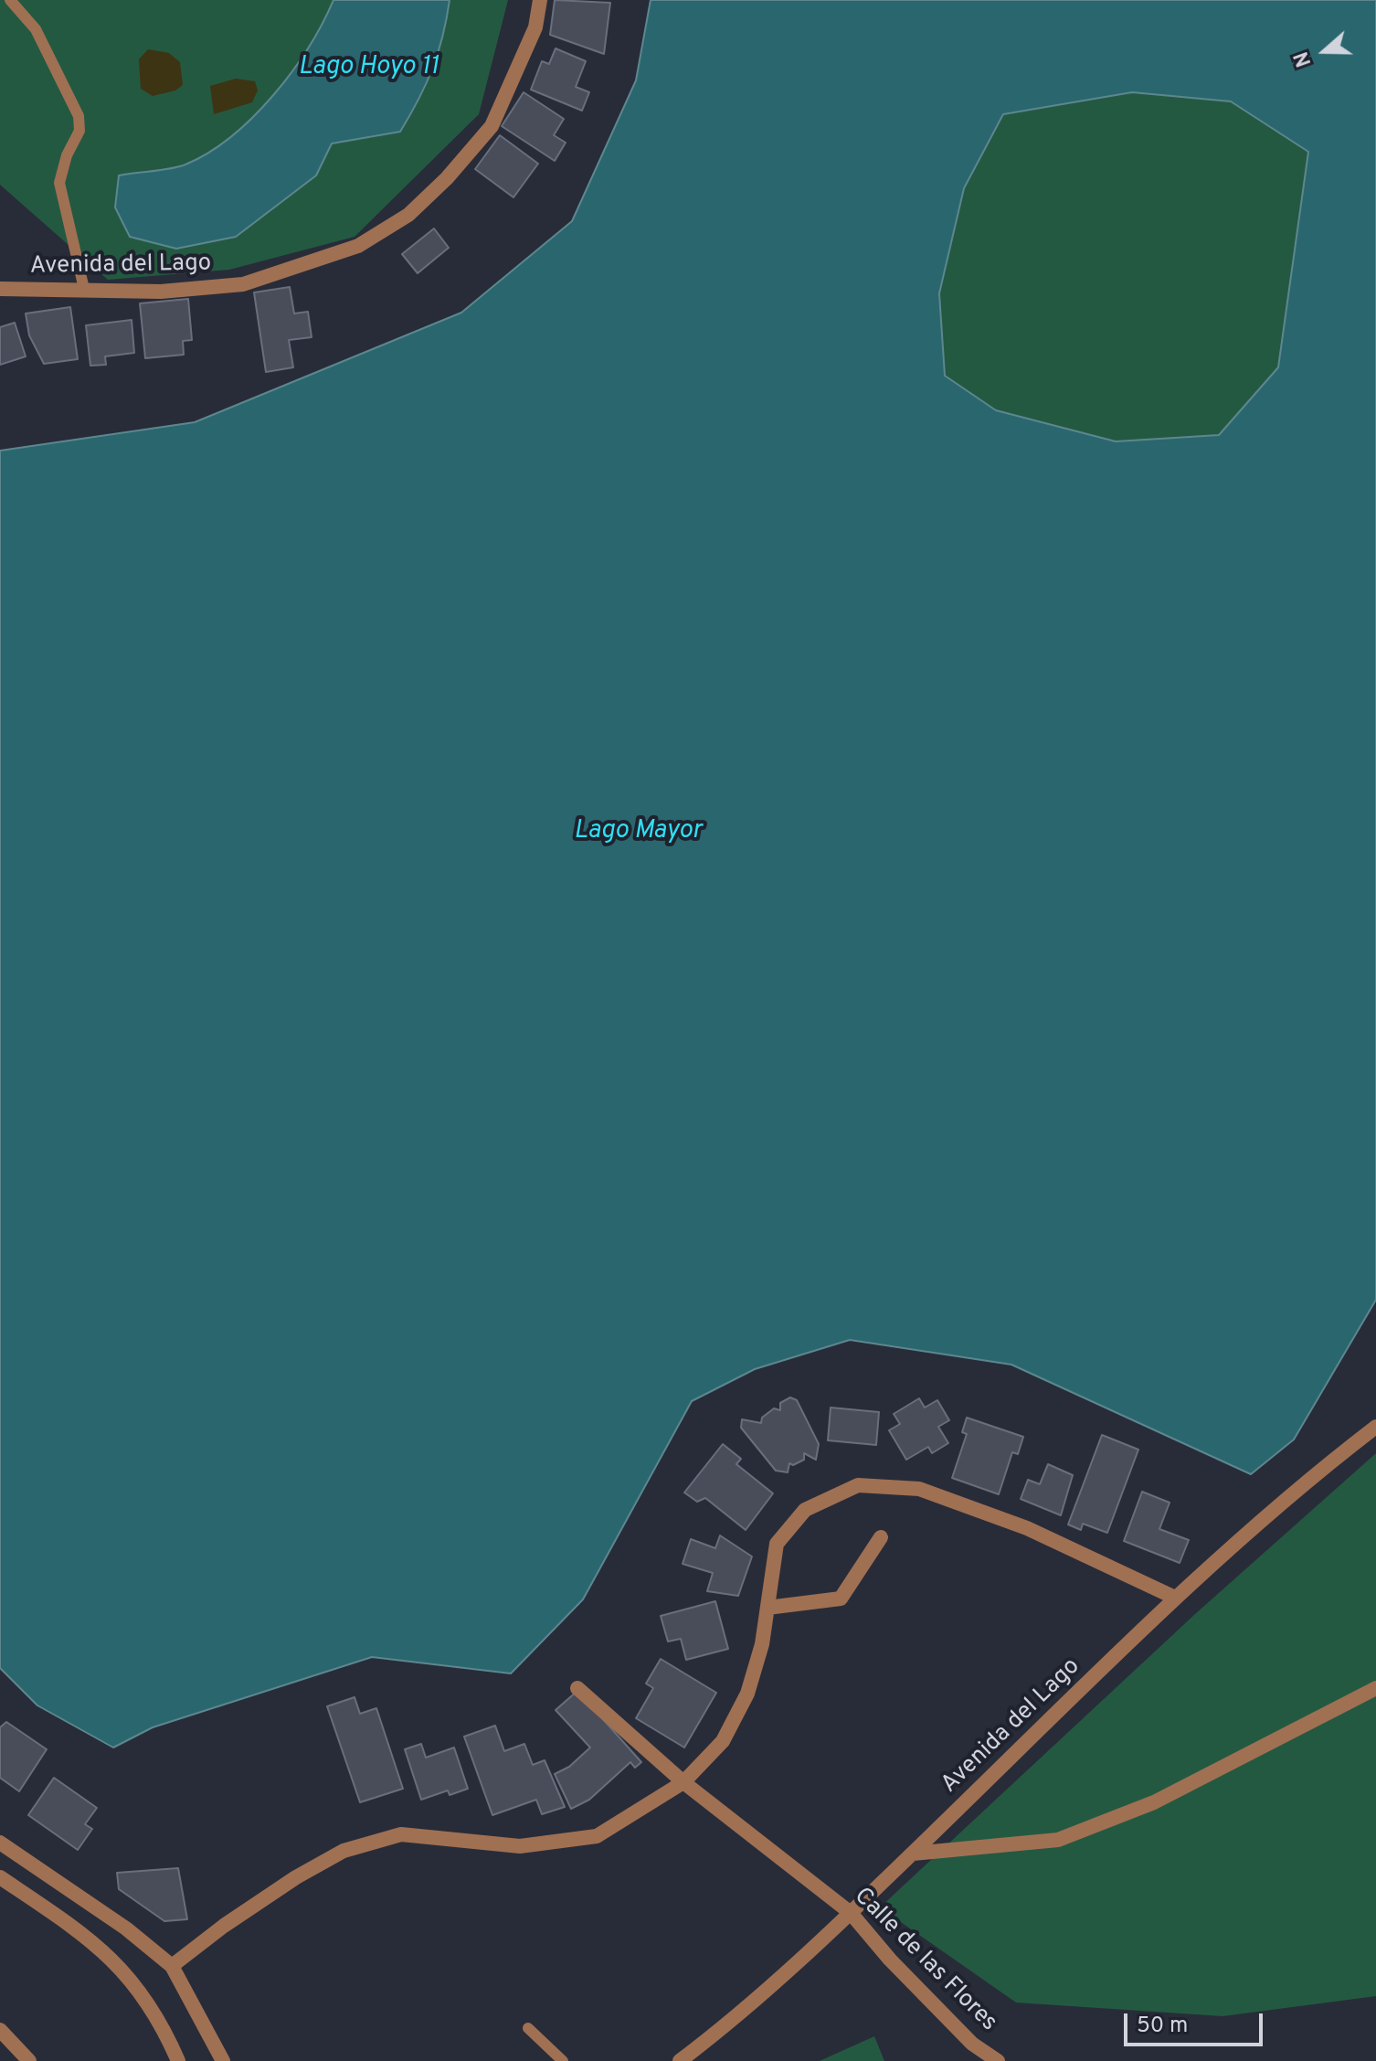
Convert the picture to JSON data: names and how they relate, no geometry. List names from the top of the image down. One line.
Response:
{"streets":{"street":["Avenida del Lago","Calle de las Flores"]},"crossings":[["Avenida del Lago","Calle de las Flores"]],"water":["Lago Hoyo 11","Lago Mayor"],"scale_bar":"50 m","north":"left"}
